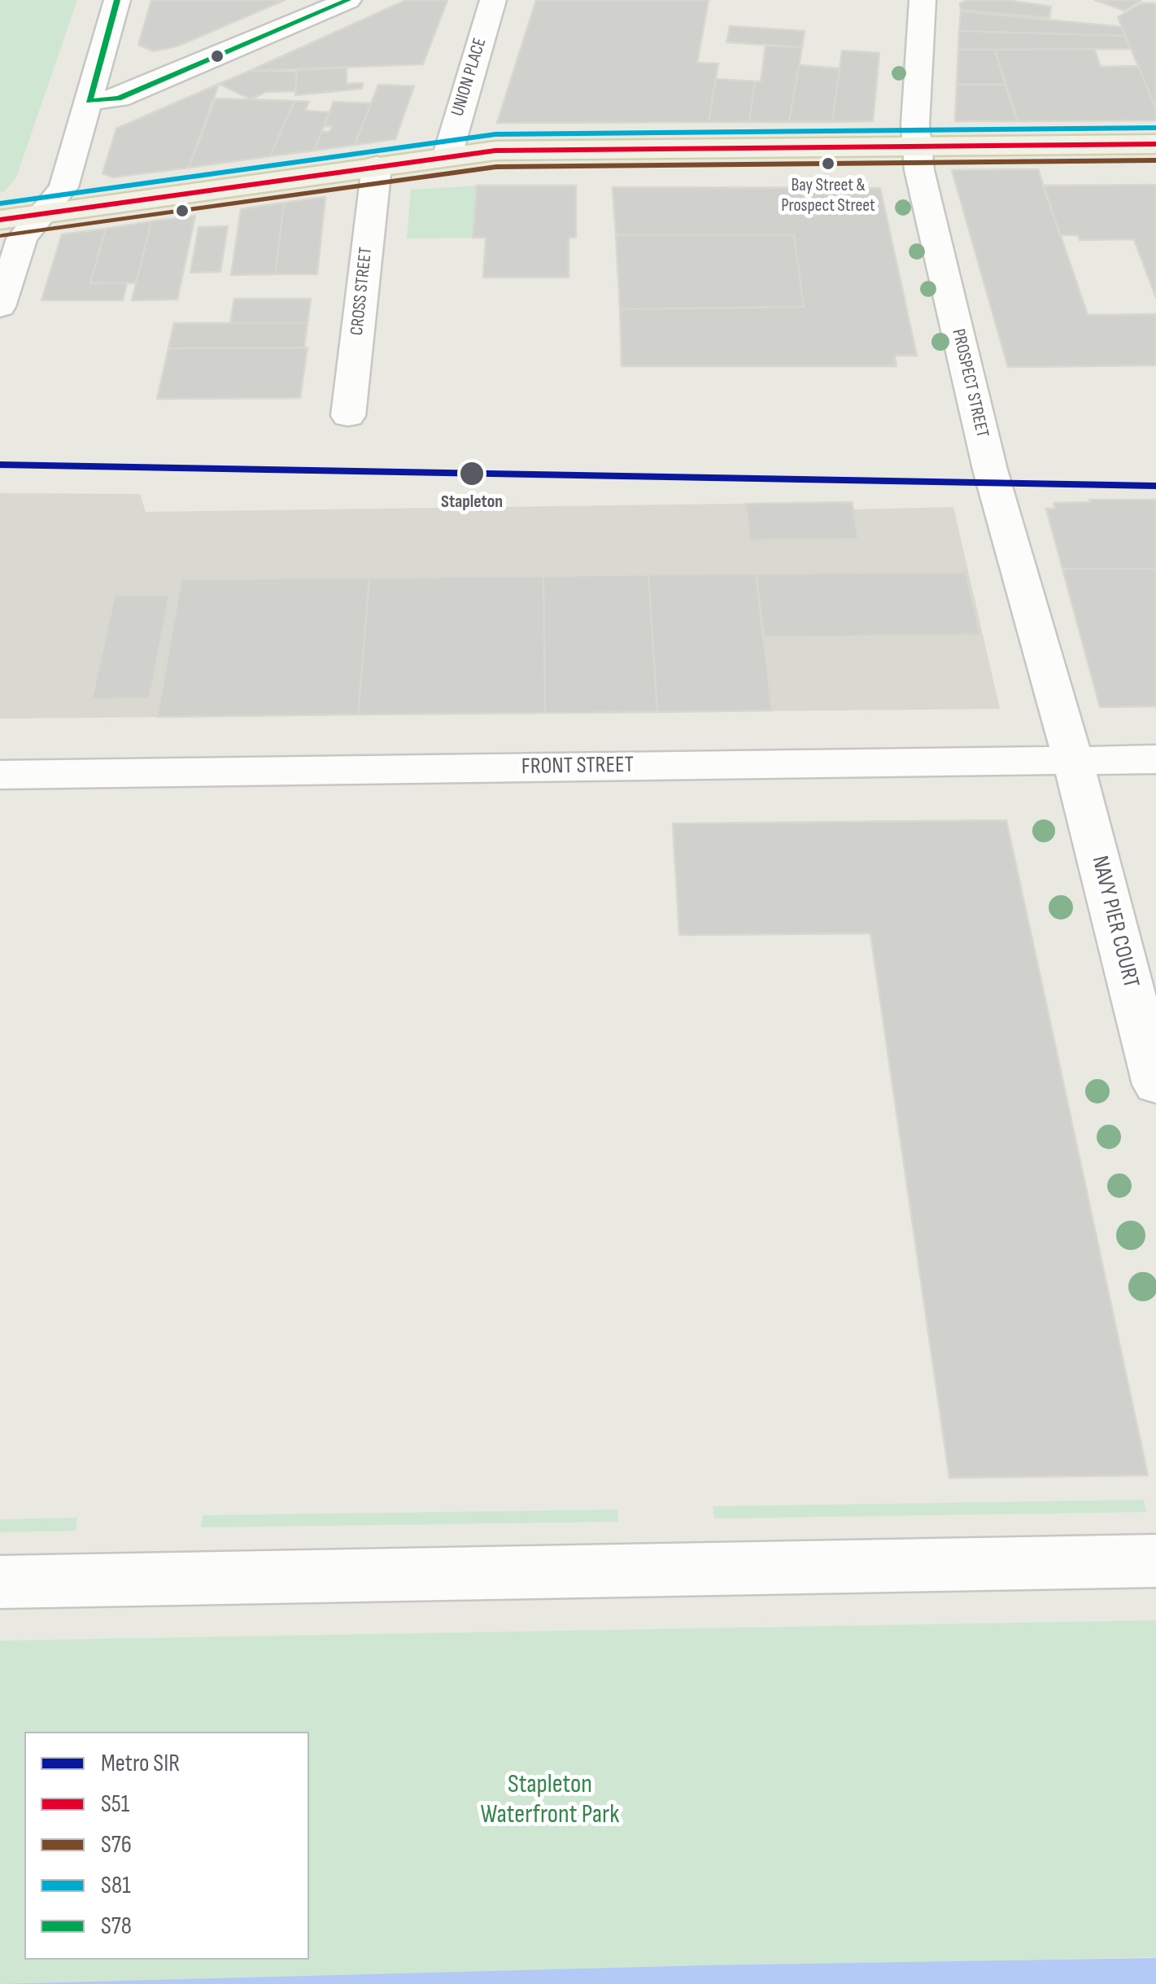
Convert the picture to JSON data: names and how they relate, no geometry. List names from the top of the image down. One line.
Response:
{"streets":{"street":["UNION PLACE","CROSS STREET","PROSPECT STREET","FRONT STREET","NAVY PIER COURT"]},"crossings":[["PROSPECT STREET","FRONT STREET"],["PROSPECT STREET","NAVY PIER COURT"],["FRONT STREET","NAVY PIER COURT"]],"parks":["Stapleton Waterfront Park"],"places":["Bay Street & Prospect Street","Stapleton"],"lines":["transit line S78","transit line S81","transit line S51","transit line S76","metro line SIR"],"legend":["Metro SIR","S51","S76","S81","S78"]}
